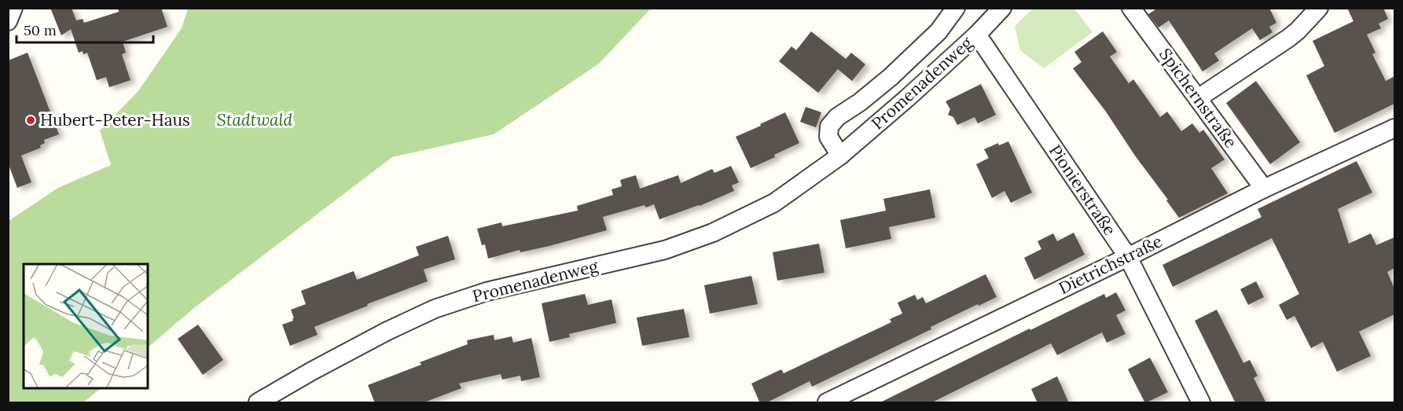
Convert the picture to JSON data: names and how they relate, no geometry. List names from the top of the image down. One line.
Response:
{"streets":{"street":["Promenadenweg","Spichernstraße","Pionierstraße","Dietrichstraße"]},"crossings":[["Promenadenweg","Pionierstraße"],["Spichernstraße","Dietrichstraße"],["Pionierstraße","Dietrichstraße"]],"parks":["Stadtwald"],"places":["Hubert-Peter-Haus"],"scale_bar":"50 m"}
